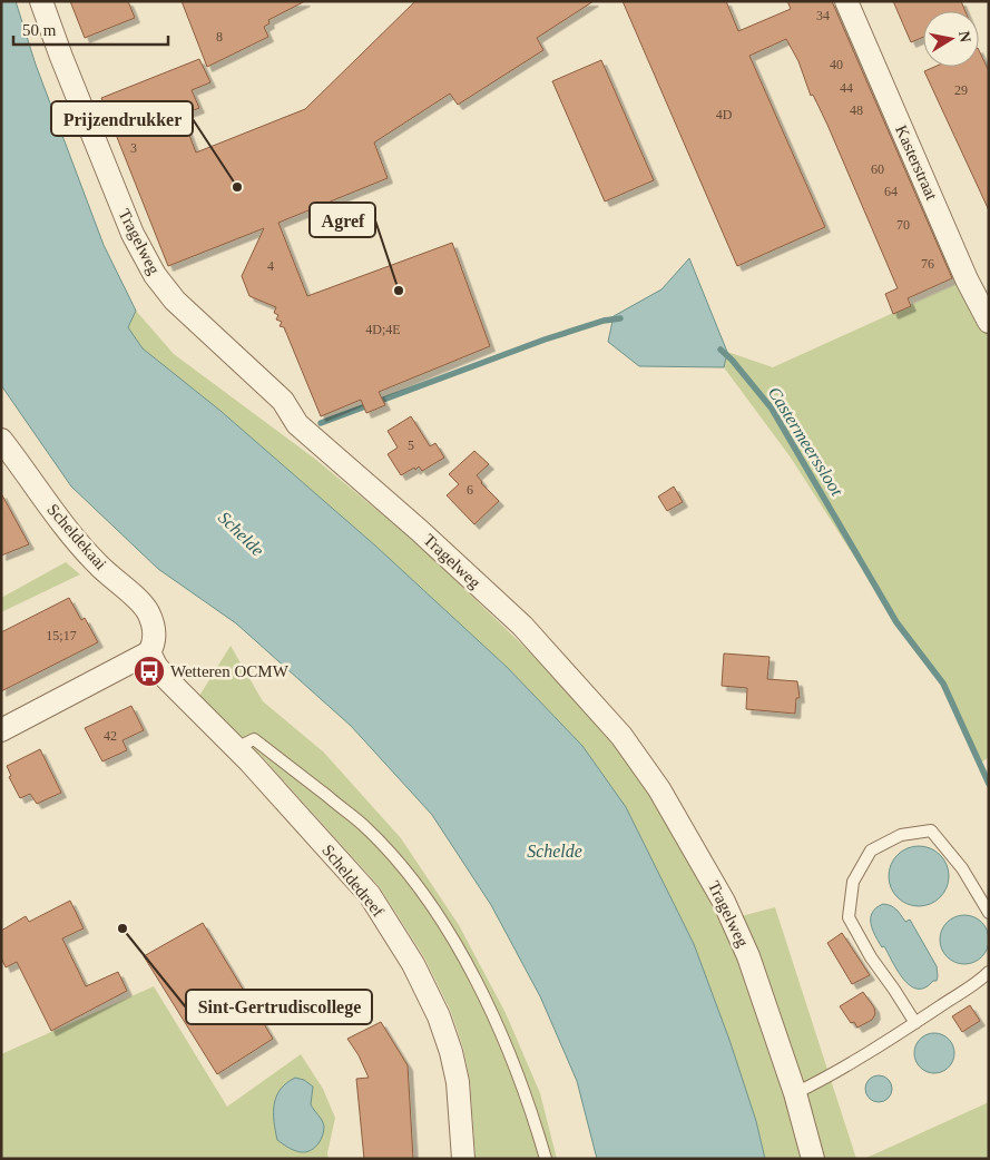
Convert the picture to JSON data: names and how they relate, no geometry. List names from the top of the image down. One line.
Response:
{"streets":{"street":["Kasterstraat","Tragelweg","Scheldekaai","Scheldedreef"]},"crossings":[["Scheldekaai","Scheldedreef"]],"water":["Castermeerssloot","Schelde"],"places":{"other":["Prijzendrukker","Agref","Sint-Gertrudiscollege"],"bus stop":["Wetteren OCMW"]},"house_numbers":["34","8","40","44","29","48","4D","3","60","64","70","76","4","4D;4E","5","6","15;17","42"],"scale_bar":"50 m","north":"right"}
